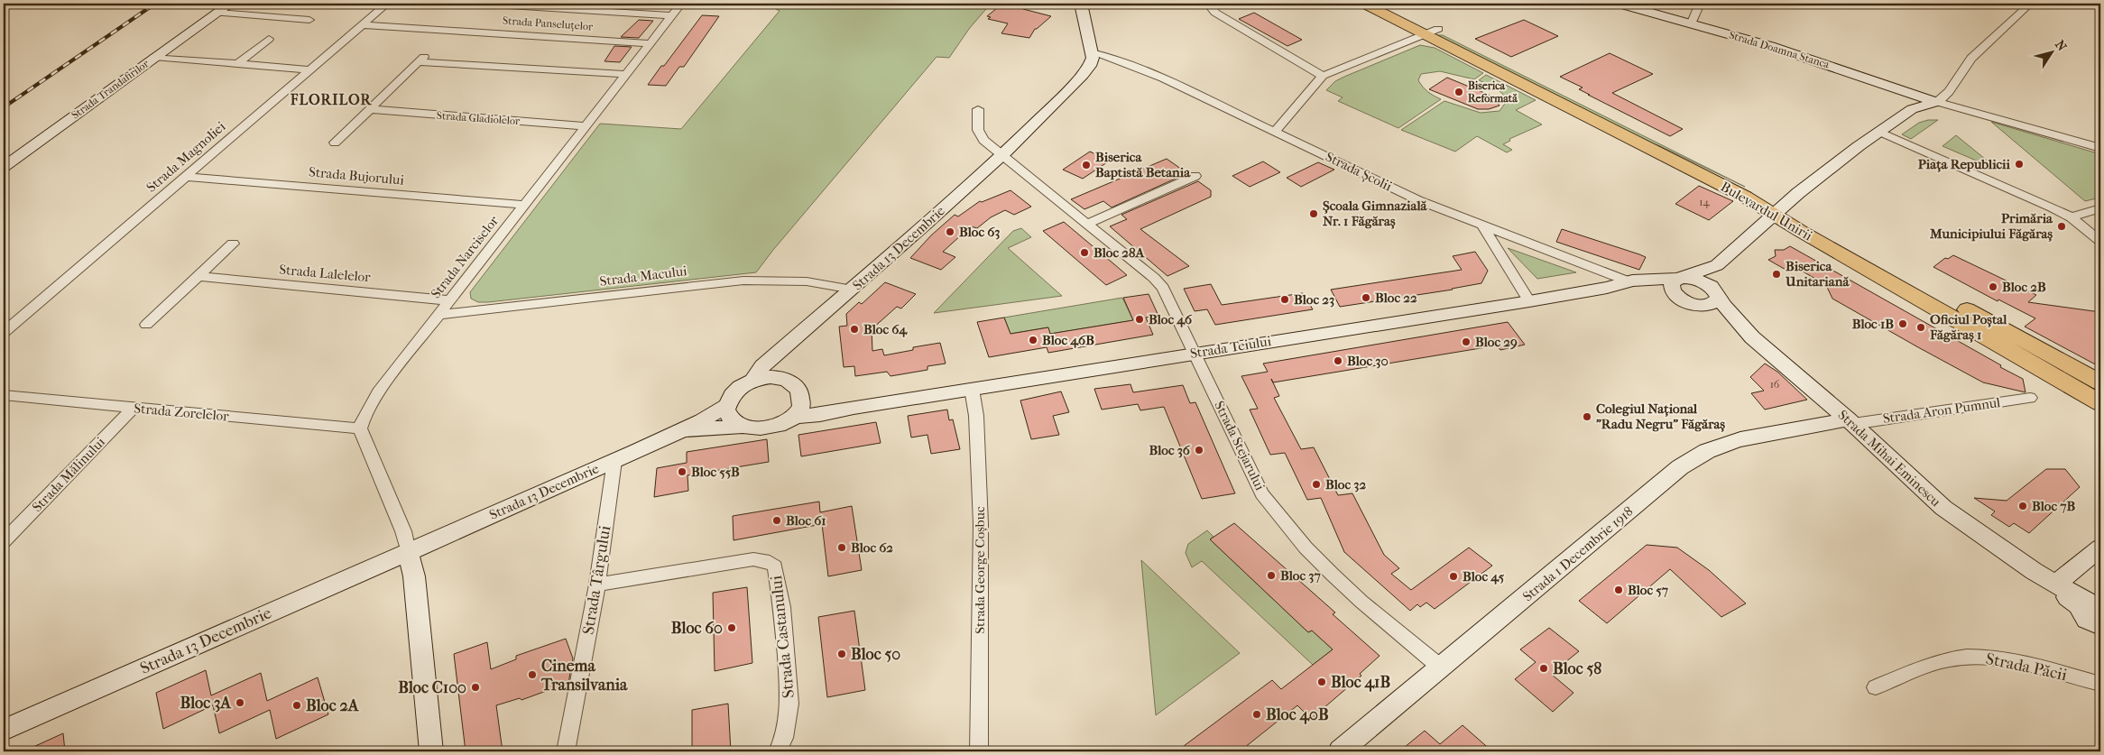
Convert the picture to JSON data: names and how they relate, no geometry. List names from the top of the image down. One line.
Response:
{"streets":{"main road":["Strada Doamna Stanca","Strada Trandafirilor","Strada Școlii","Bulevardul Unirii","Strada 13 Decembrie","Strada Teiului","Strada Mihai Eminescu","Strada 1 Decembrie 1918"],"street":["Strada Panseluțelor","Strada Gladiolelor","Strada Magnoliei","Strada Bujorului","Strada Narciselor","Strada Lalelelor","Strada Macului","Strada Aron Pumnul","Strada Zorelelor","Strada Stejarului","Strada Mălinului","Strada George Coșbuc","Strada Târgului","Strada Castanului","Strada Păcii"]},"crossings":[["Strada Panseluțelor","Strada Magnoliei"],["Strada Panseluțelor","Strada Narciselor"],["Strada Gladiolelor","Strada Narciselor"],["Strada Magnoliei","Strada Bujorului"],["Strada Școlii","Strada 13 Decembrie"],["Strada Școlii","Strada Teiului"],["Strada Bujorului","Strada Narciselor"],["Strada 13 Decembrie","Strada Macului"],["Strada 13 Decembrie","Strada Teiului"],["Strada 13 Decembrie","Strada Stejarului"],["Strada 13 Decembrie","Strada Târgului"],["Strada Narciselor","Strada Lalelelor"],["Strada Narciselor","Strada Macului"],["Strada Narciselor","Strada Zorelelor"],["Strada Teiului","Strada Stejarului"],["Strada Teiului","Strada George Coșbuc"],["Strada Aron Pumnul","Strada Mihai Eminescu"],["Strada Aron Pumnul","Strada 1 Decembrie 1918"],["Strada Zorelelor","Strada Mălinului"],["Strada Stejarului","Strada 1 Decembrie 1918"],["Strada Mihai Eminescu","Strada 1 Decembrie 1918"],["Strada Târgului","Strada Castanului"]],"districts":["FLORILOR"],"places":["Biserica Reformată","Piața Republicii","Biserica Baptistă Betania","Școala Gimnazială Nr. 1 Făgăraș","Primăria Municipiului Făgăraș","Bloc 63","Bloc 28A","Biserica Unitariană","Bloc 2B","Bloc 22","Bloc 23","Bloc 46","Bloc 1B","Oficiul Poștal Făgăraș 1","Bloc 64","Bloc 46B","Bloc 29","Bloc 30","Colegiul Național \"Radu Negru\" Făgăraș","Bloc 36","Bloc 55B","Bloc 32","Bloc 7B","Bloc 61","Bloc 62","Bloc 37","Bloc 45","Bloc 57","Bloc 60","Bloc 50","Bloc 58","Cinema Transilvania","Bloc 41B","Bloc C100","Bloc 3A","Bloc 2A","Bloc 40B"],"house_numbers":["14","16"],"north":"top right"}
